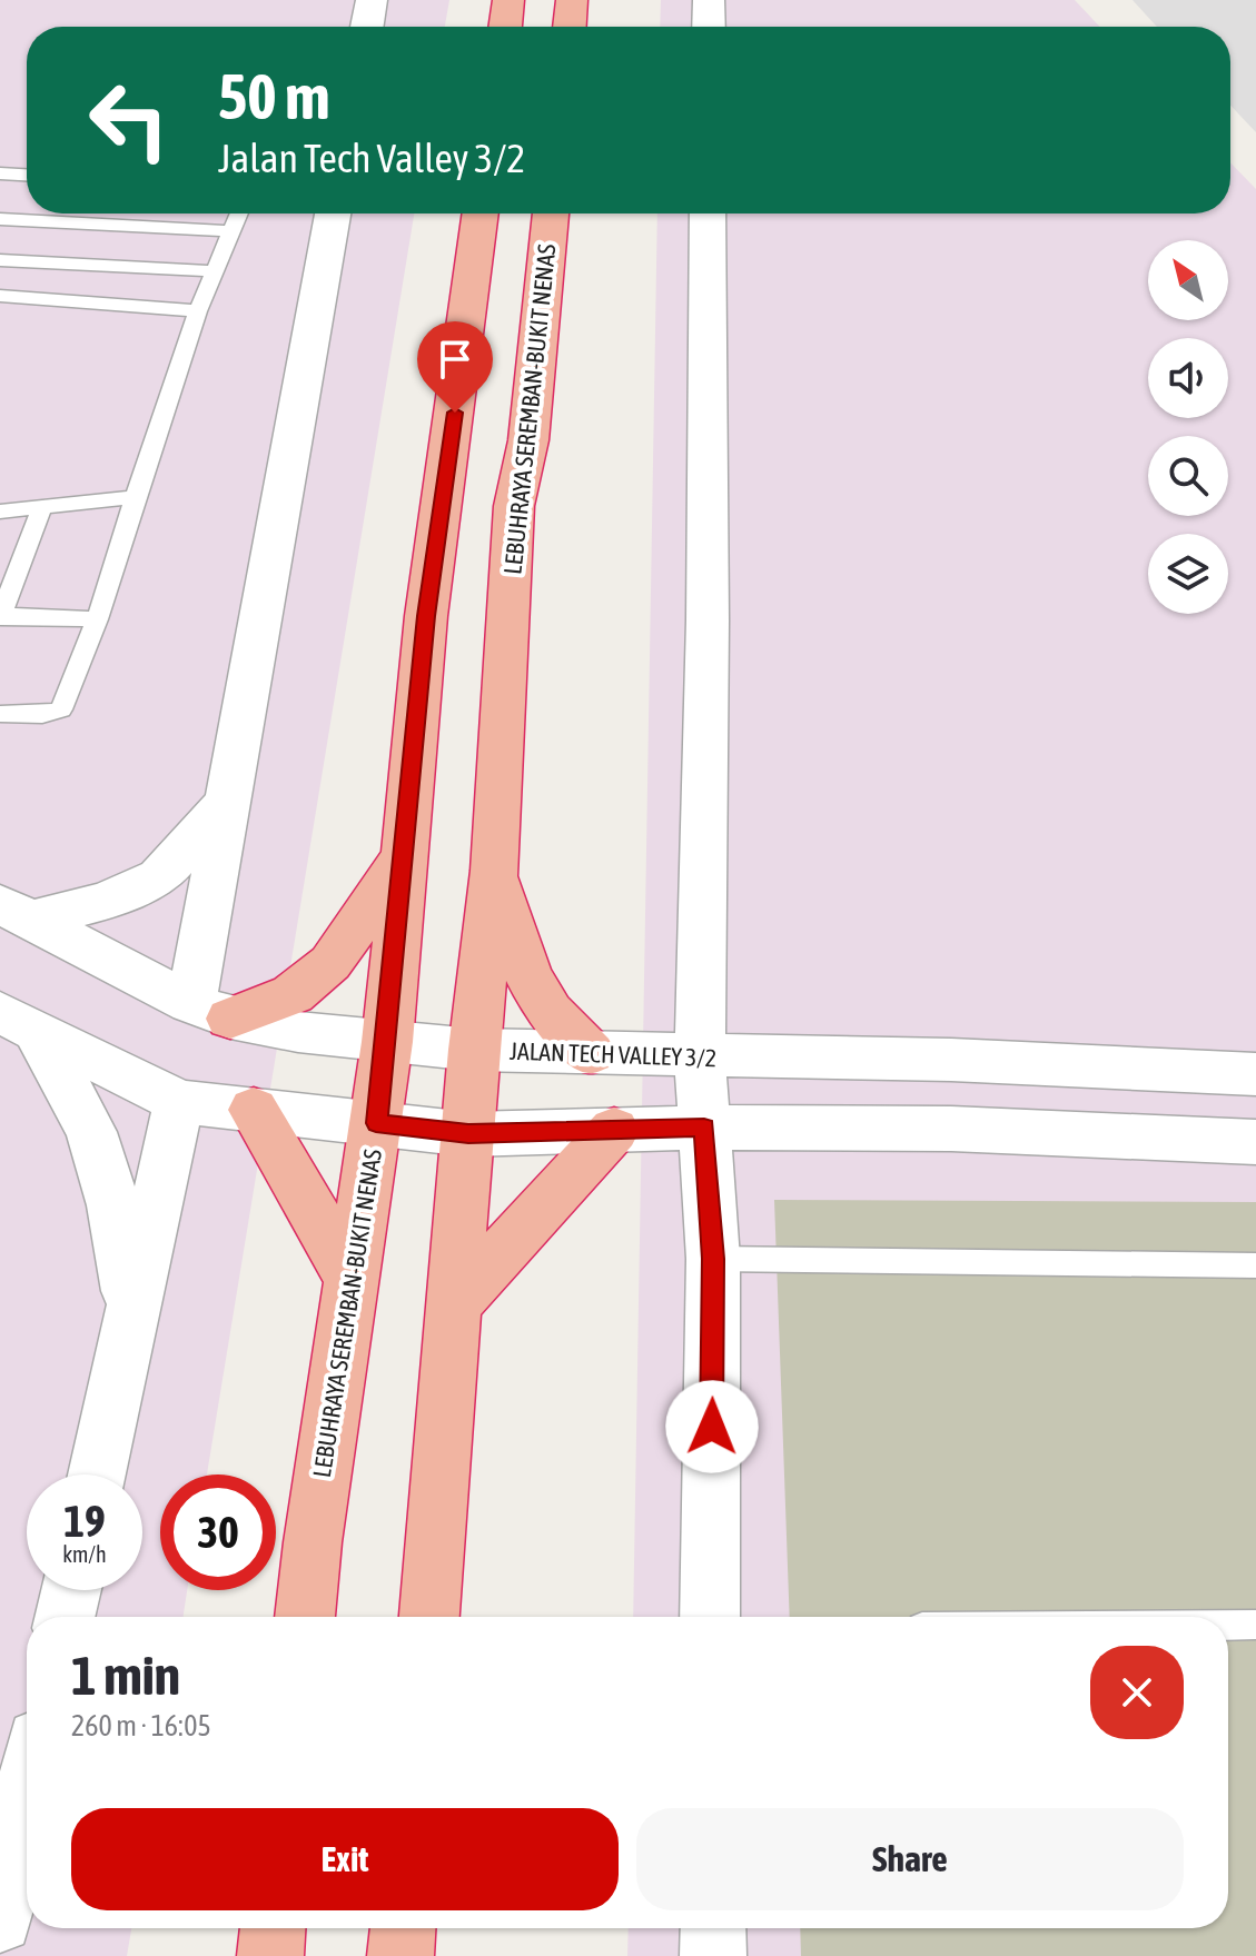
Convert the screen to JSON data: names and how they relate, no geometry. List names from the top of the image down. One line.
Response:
{"streets":{"highway":["LEBUHRAYA SEREMBAN-BUKIT NENAS"],"street":["JALAN TECH VALLEY 3/2"]},"crossings":[["LEBUHRAYA SEREMBAN-BUKIT NENAS","JALAN TECH VALLEY 3/2"]],"north":"top left","page":{"turn":["50 m","Jalan Tech Valley 3/2"],"speed":"19 km/h","limit":"30","heading":["1 min","260 m · 16:05"],"buttons":["Exit","Share"]}}
